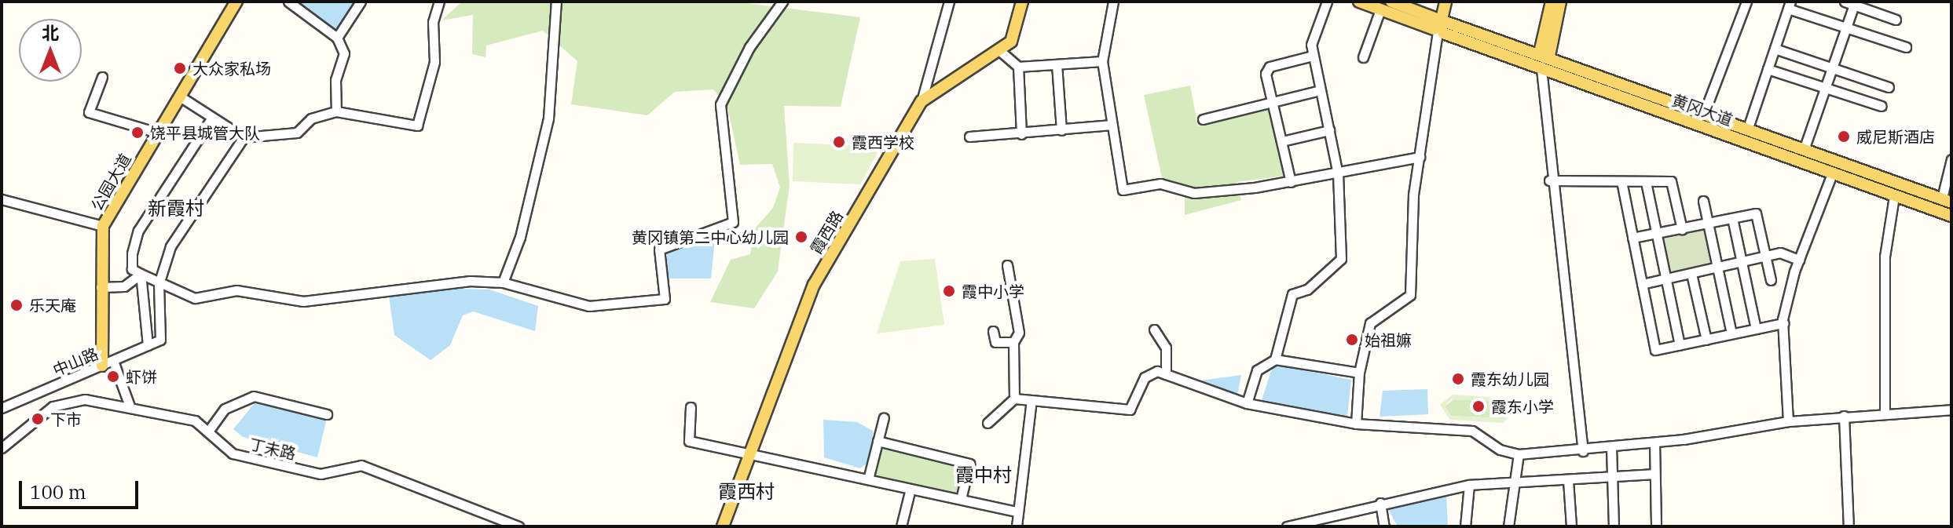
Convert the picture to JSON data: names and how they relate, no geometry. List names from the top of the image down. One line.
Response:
{"streets":{"main road":["黄冈大道","公园大道","霞西路"],"street":["中山路","丁未路"]},"crossings":[["公园大道","中山路"]],"districts":["新霞村","霞中村","霞西村"],"places":["大众家私场","饶平县城管大队","威尼斯酒店","霞西学校","黄冈镇第二中心幼儿园","霞中小学","乐天庵","始祖嫲","虾饼","霞东幼儿园","霞东小学","下市"],"scale_bar":"100 m","north":"top"}
